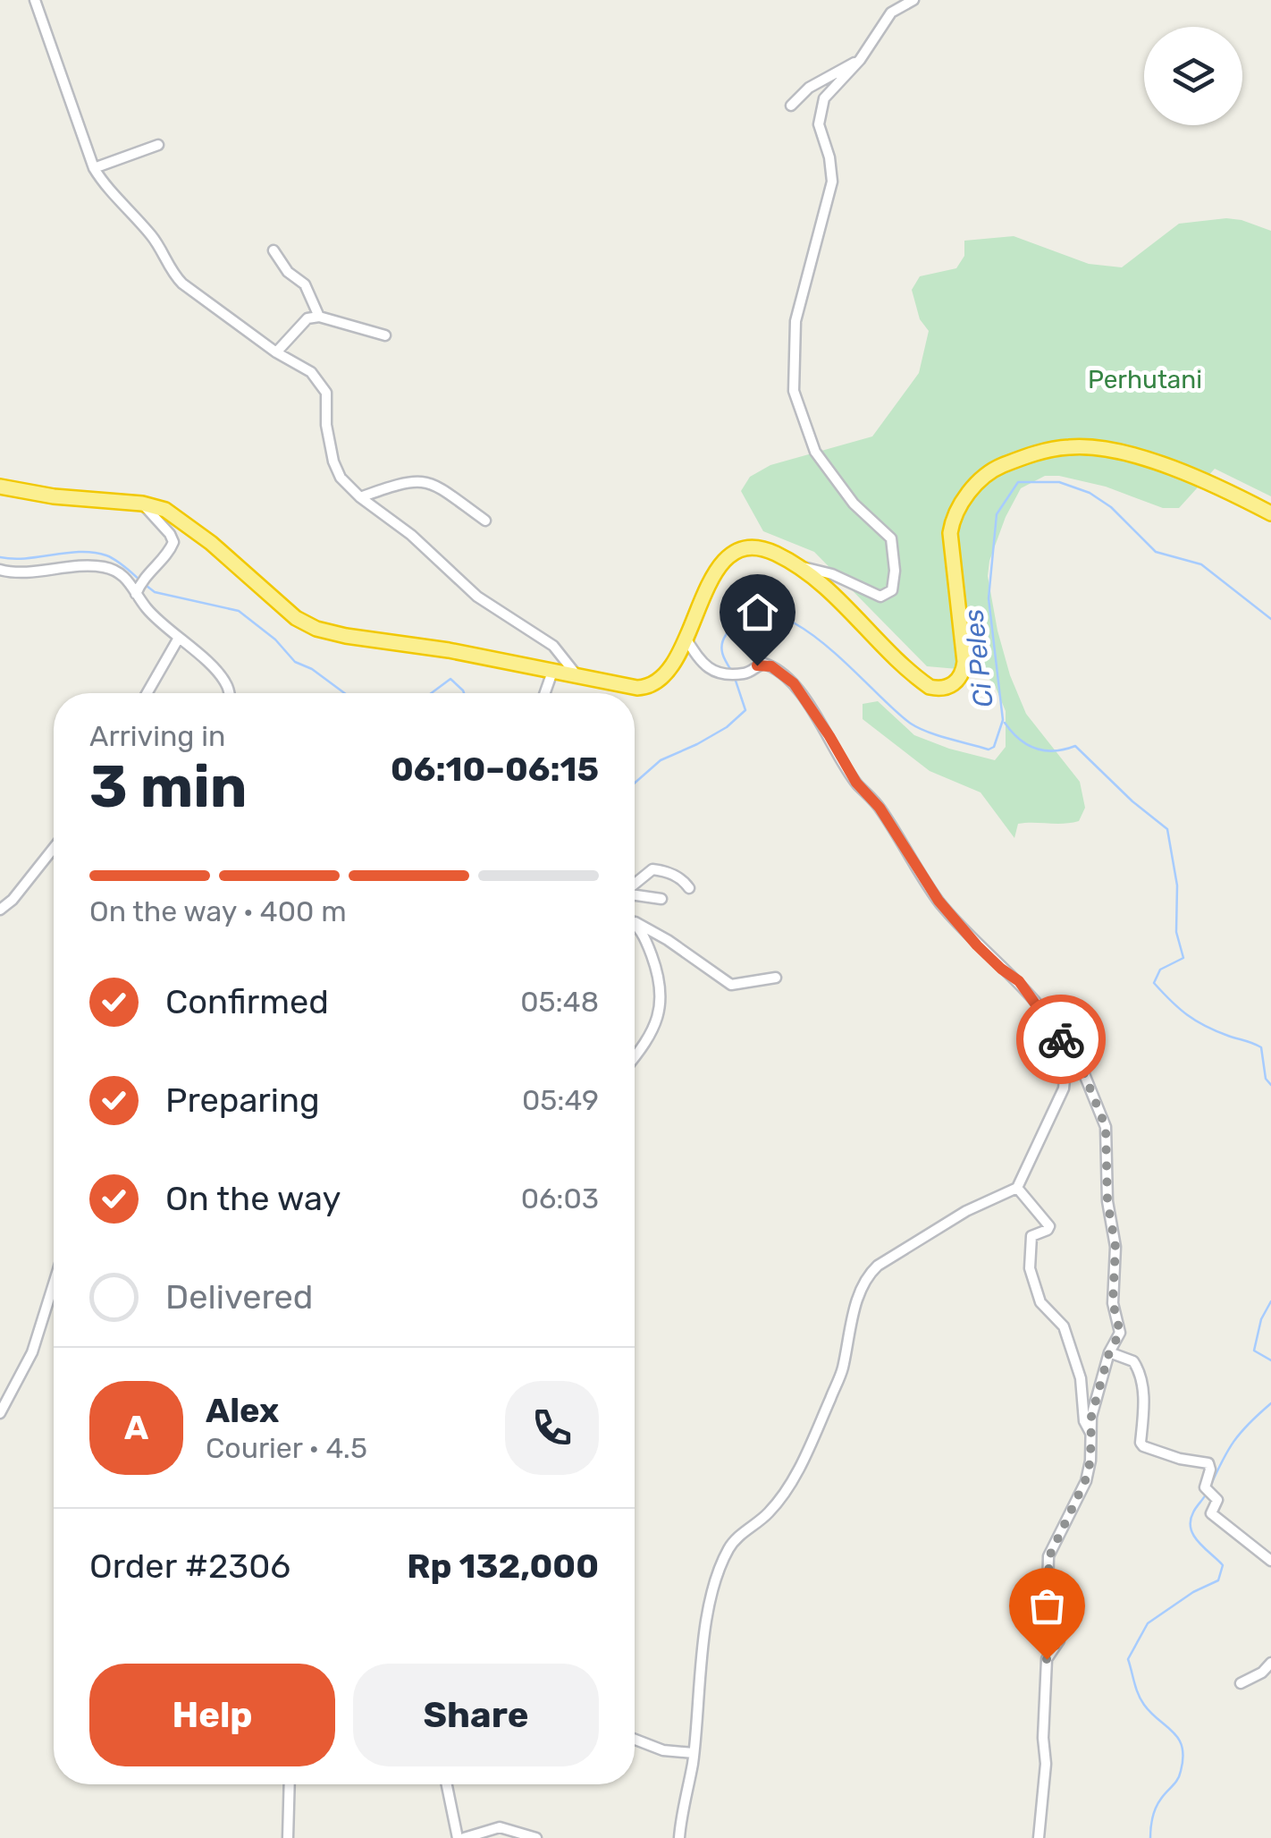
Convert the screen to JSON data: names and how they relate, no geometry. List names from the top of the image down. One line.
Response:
{"water":["Ci Peles"],"parks":["Perhutani"],"page":{"heading":["3 min","Arriving in","06:10–06:15"],"panel":["Alex","Courier · 4.5","Order #2306","Rp 132,000"],"bar":"On the way · 400 m","list":[["Confirmed","05:48"],["Preparing","05:49"],["On the way","06:03"],"Delivered"],"round":"A","buttons":["Help","Share"]}}
